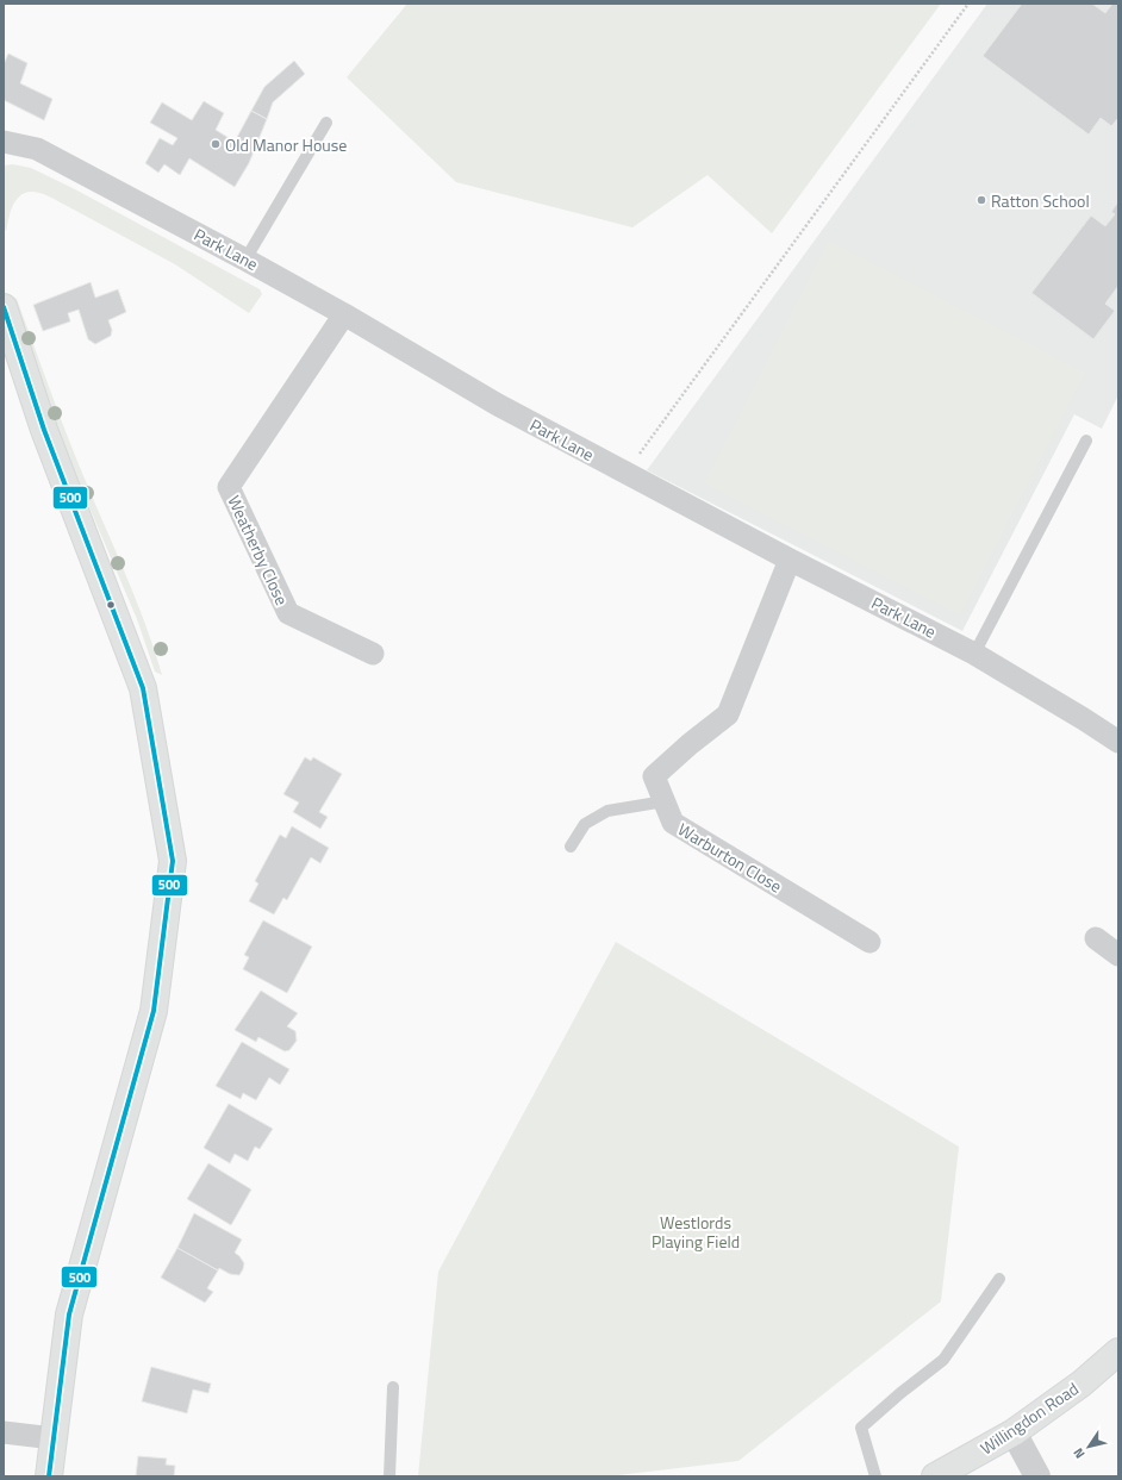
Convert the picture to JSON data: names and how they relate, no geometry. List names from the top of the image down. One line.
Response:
{"streets":{"main road":["Willingdon Road"],"street":["Park Lane","Weatherby Close","Warburton Close"]},"crossings":[["Park Lane","Weatherby Close"],["Park Lane","Warburton Close"]],"parks":["Westlords Playing Field"],"places":["Old Manor House","Ratton School"],"lines":["transit line 500"],"north":"bottom left"}
